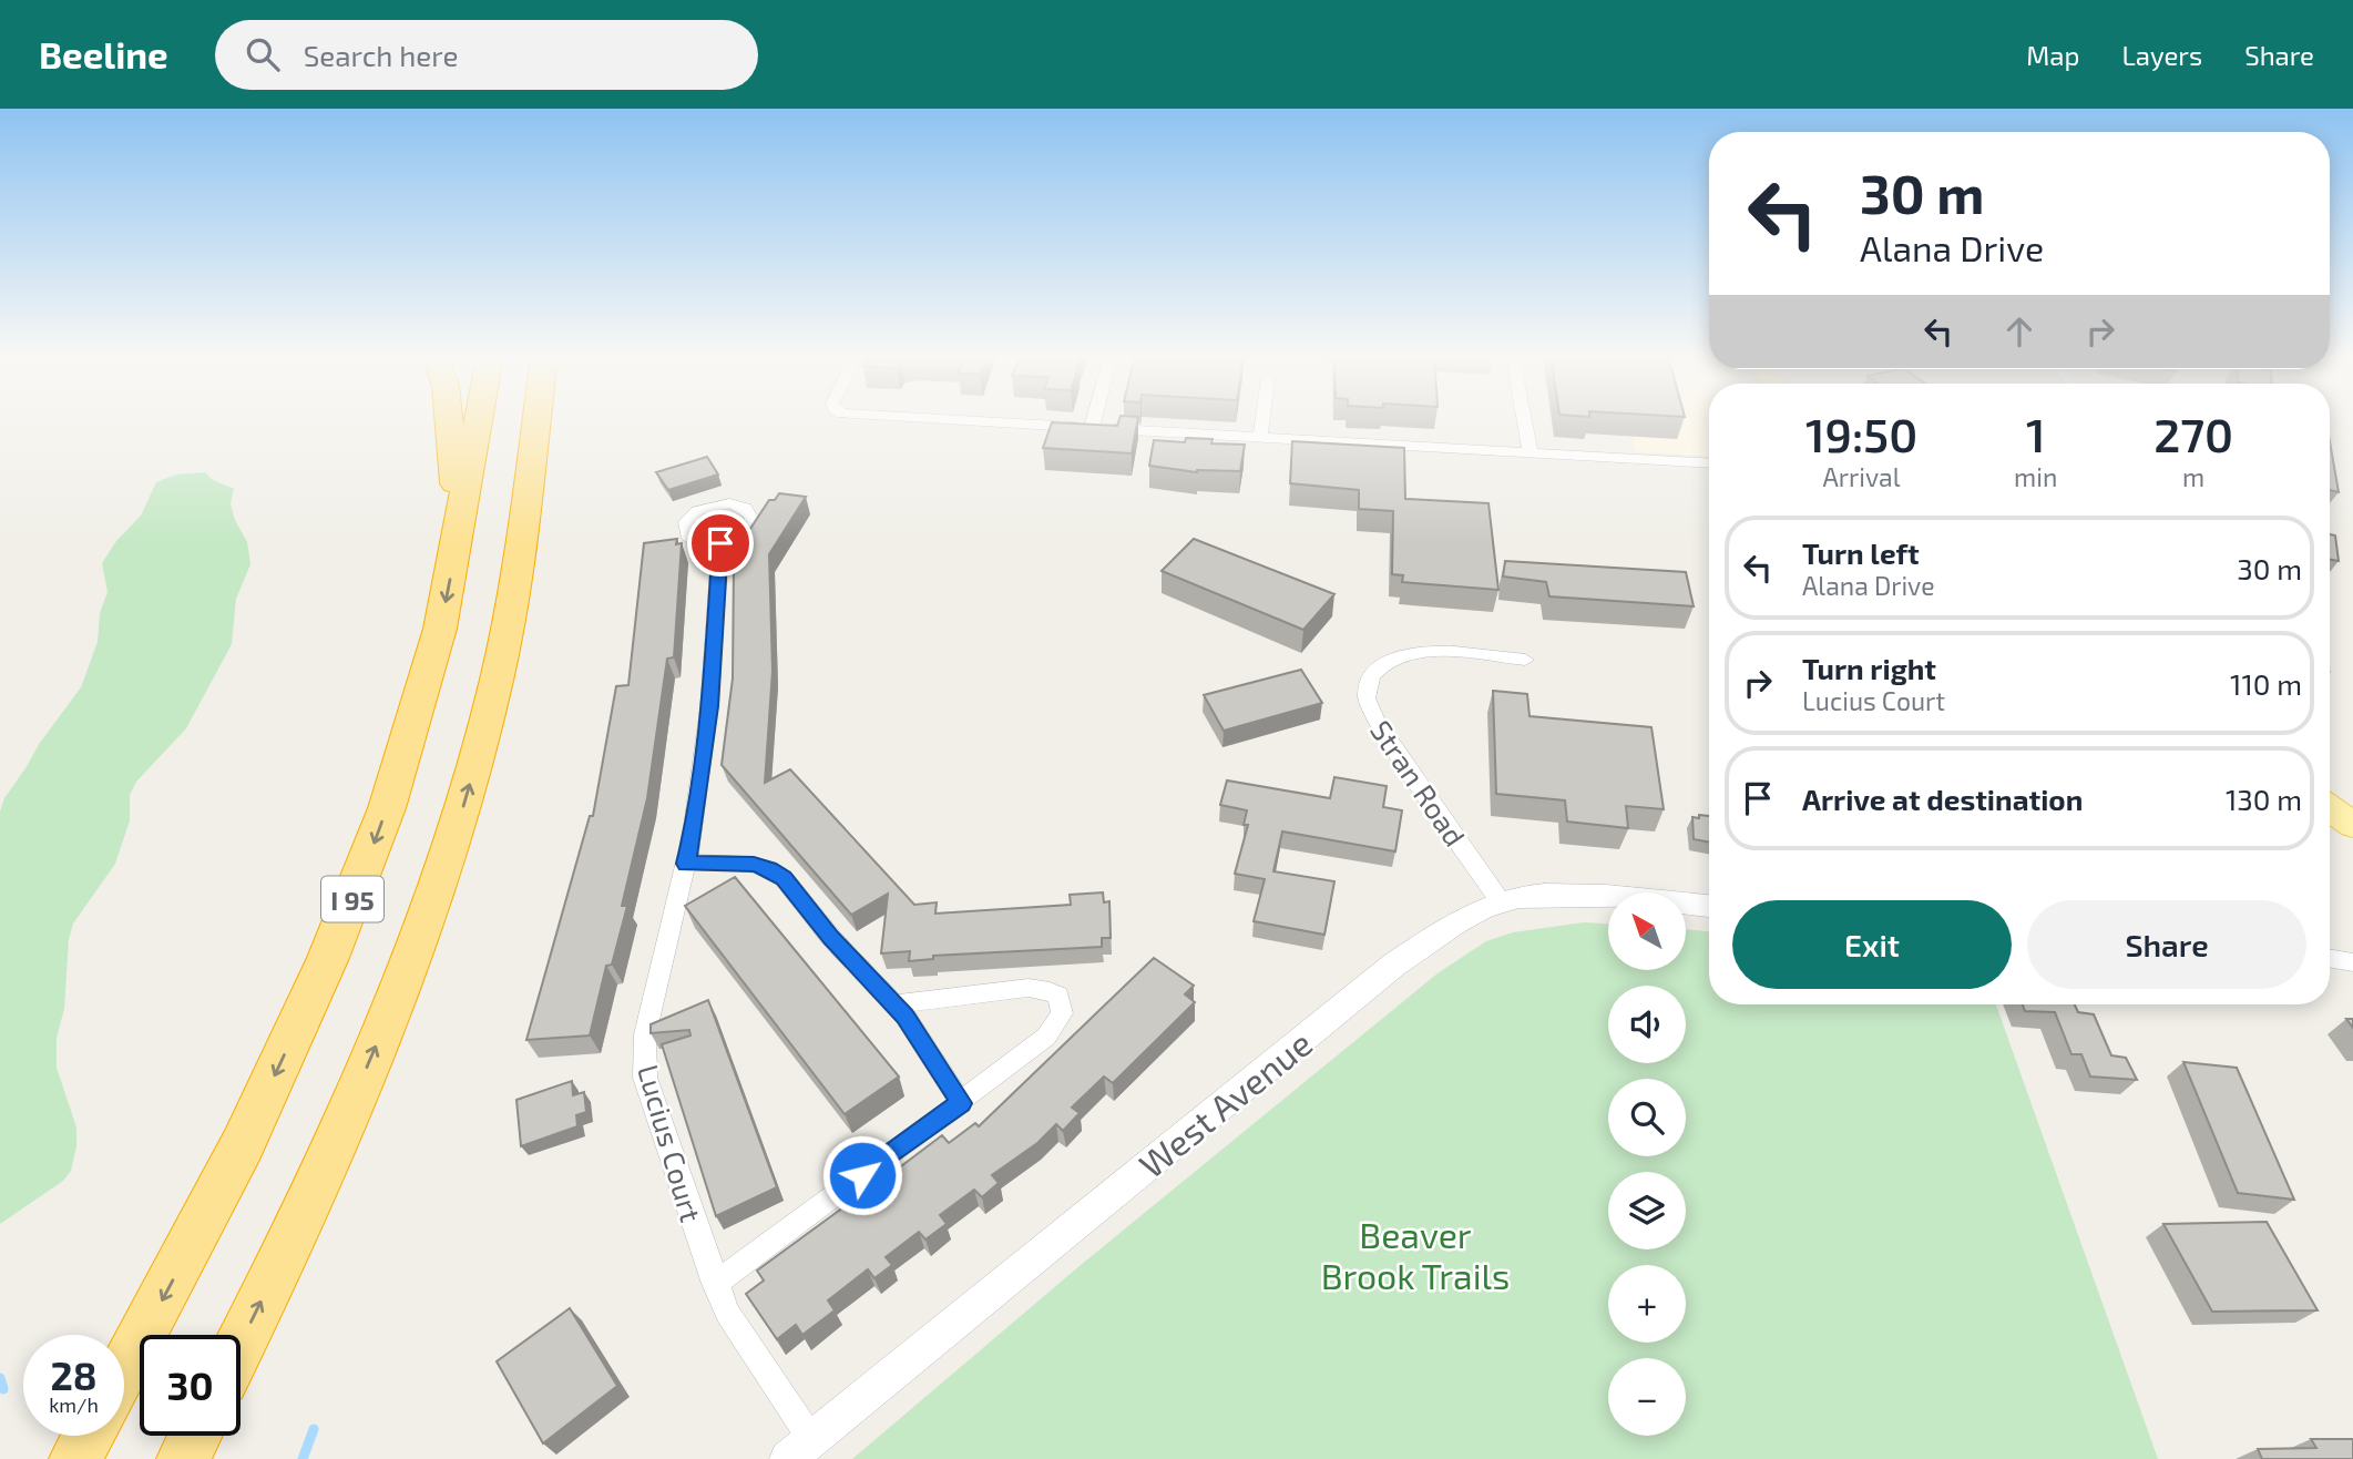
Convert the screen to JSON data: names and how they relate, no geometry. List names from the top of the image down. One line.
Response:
{"streets":{"highway":["I 95"],"street":["Stran Road","West Avenue","Lucius Court"]},"crossings":[["Stran Road","West Avenue"],["West Avenue","Lucius Court"]],"parks":["Beaver Brook Trails"],"north":"top left","page":{"header":"Beeline","search":"Search here","nav":["Map","Layers","Share"],"turn":["30 m","Alana Drive"],"eta":["19:50","Arrival","1","min","270","m"],"list":[{"name":"Turn left","note":"Alana Drive","value":"30 m"},{"name":"Turn right","note":"Lucius Court","value":"110 m"},{"name":"Arrive at destination","value":"130 m"}],"buttons":["Exit","Share"],"map_buttons":["+","−"],"speed":"28 km/h","limit":"30"}}
